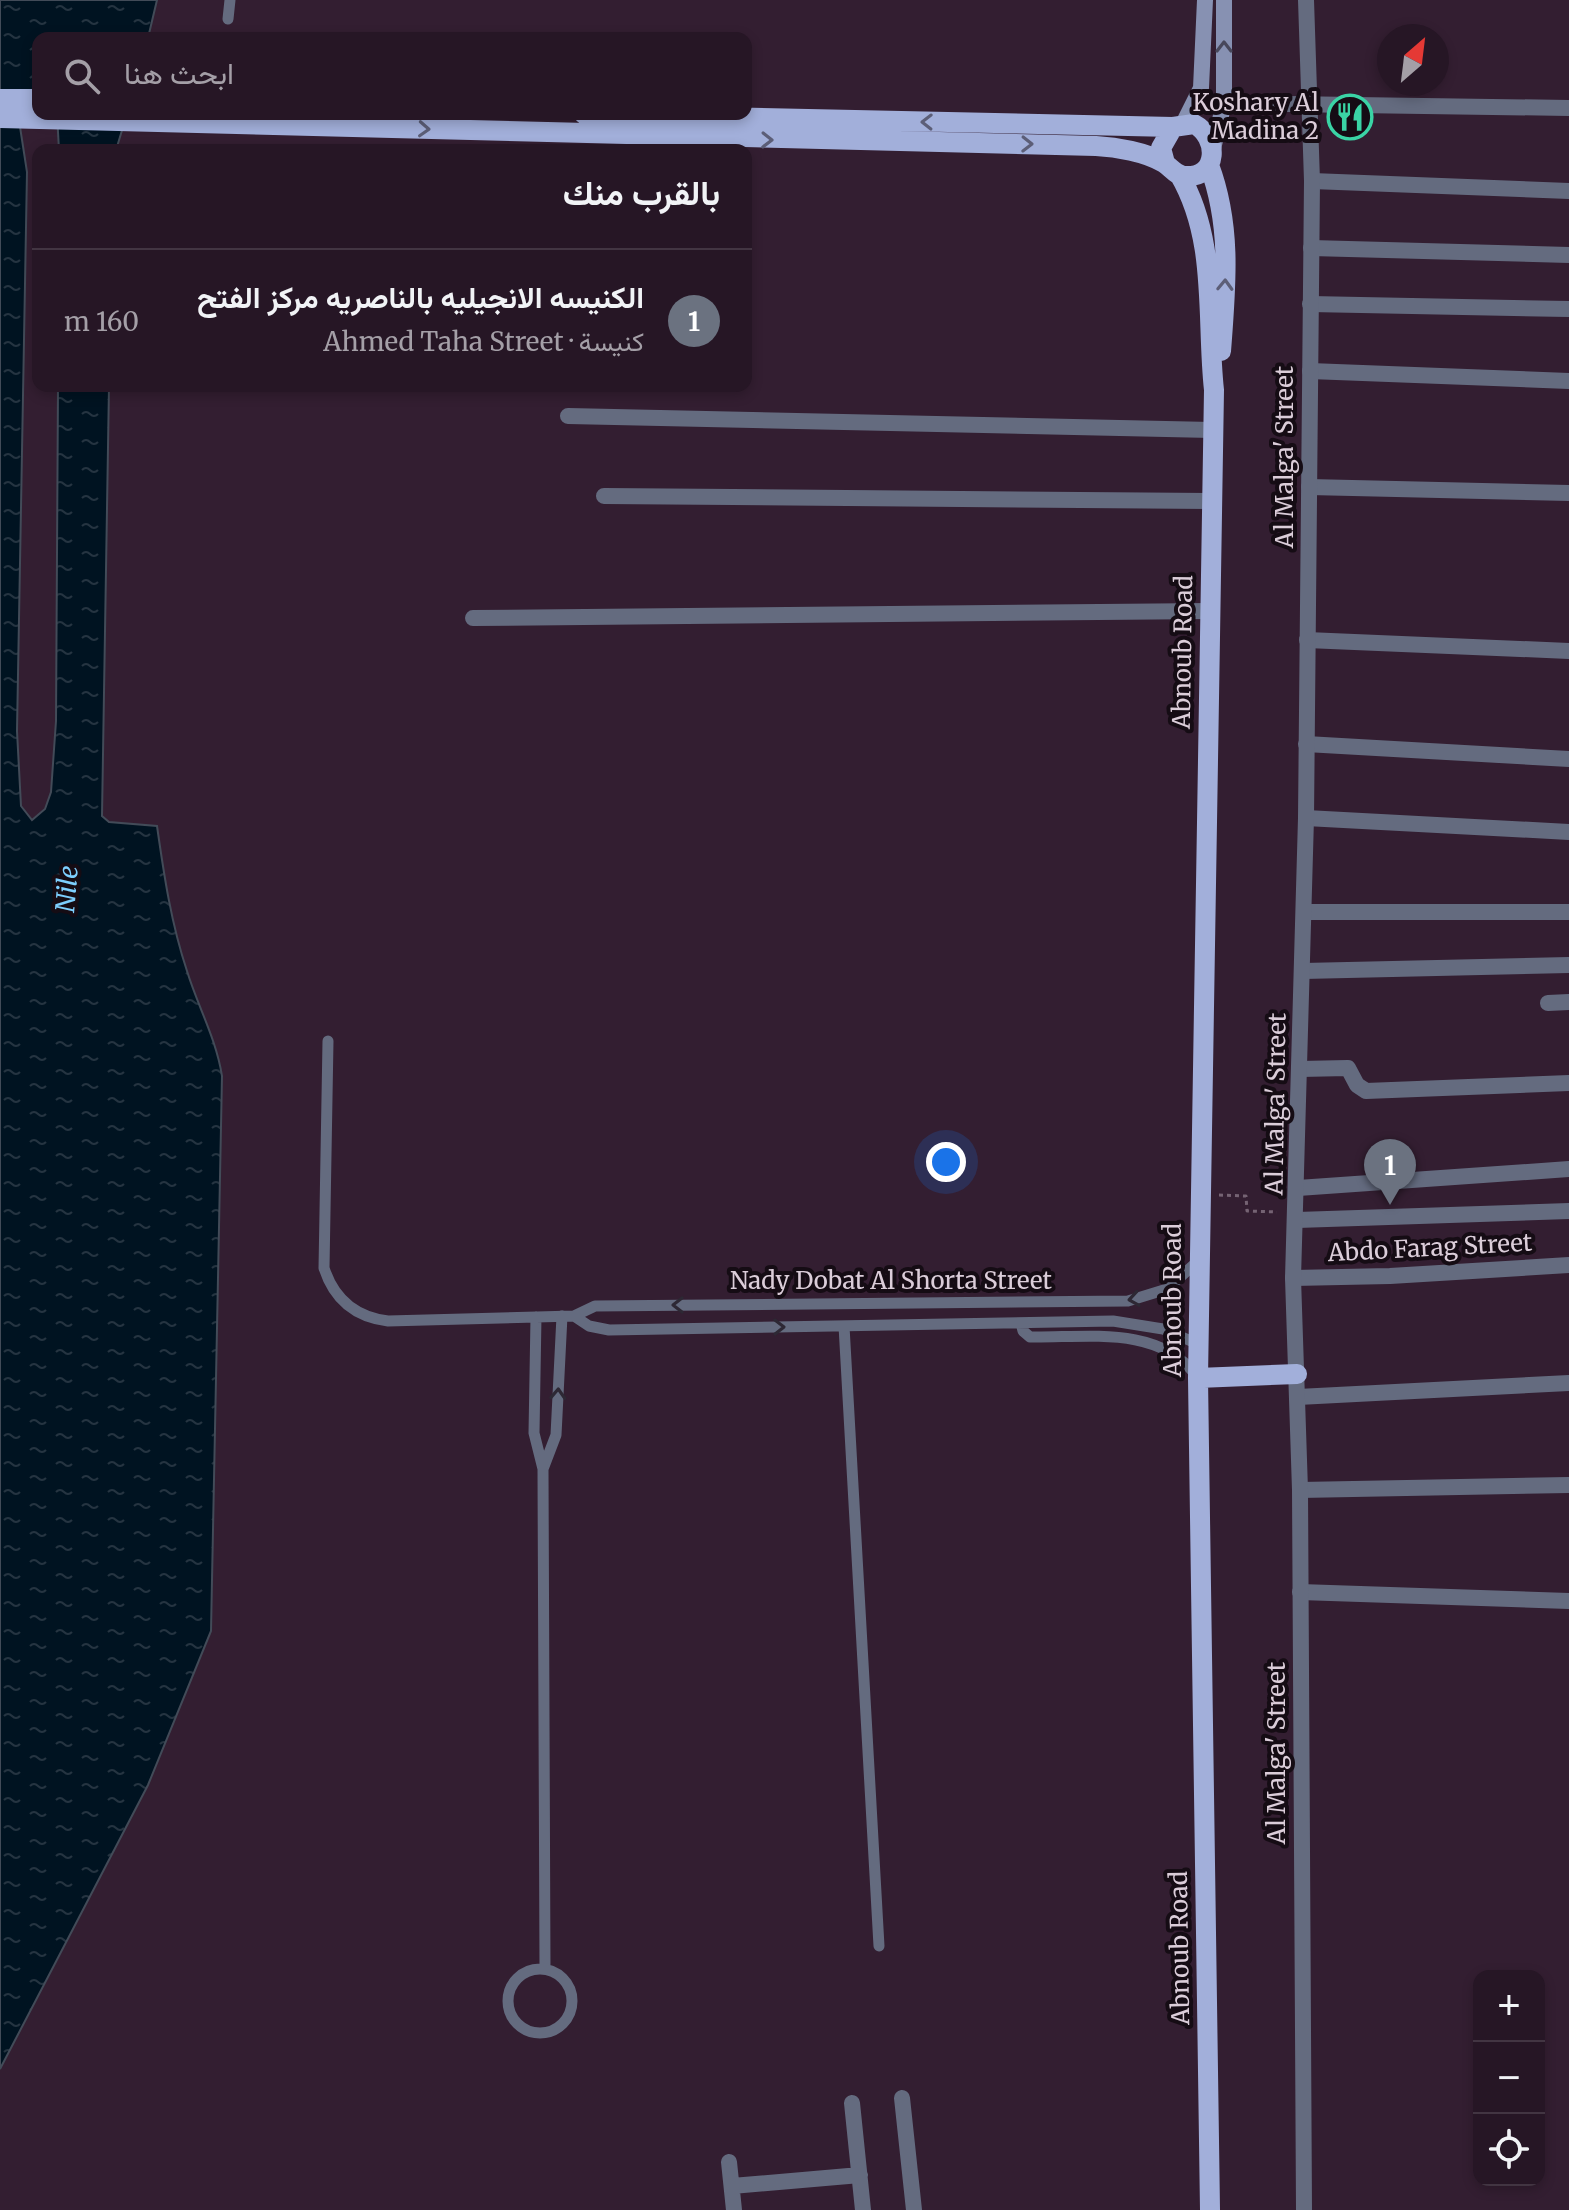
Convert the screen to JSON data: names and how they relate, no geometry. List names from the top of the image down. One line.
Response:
{"streets":{"main road":["Abnoub Road"],"street":["Al Malga' Street","Abdo Farag Street"],"lane":["Nady Dobat Al Shorta Street"]},"crossings":[["Al Malga' Street","Abdo Farag Street"],["Abnoub Road","Nady Dobat Al Shorta Street"]],"water":["Nile"],"places":{"restaurant":["Koshary Al Madina 2"]},"north":"top right","page":{"search":"ابحث هنا","heading":"بالقرب منك","list":[{"mark":"1","name":"الكنيسه الانجيليه بالناصريه مركز الفتح","note":"كنيسة · Ahmed Taha Street","value":"160 m"}],"pins":"1","map_buttons":["+","−"]}}
